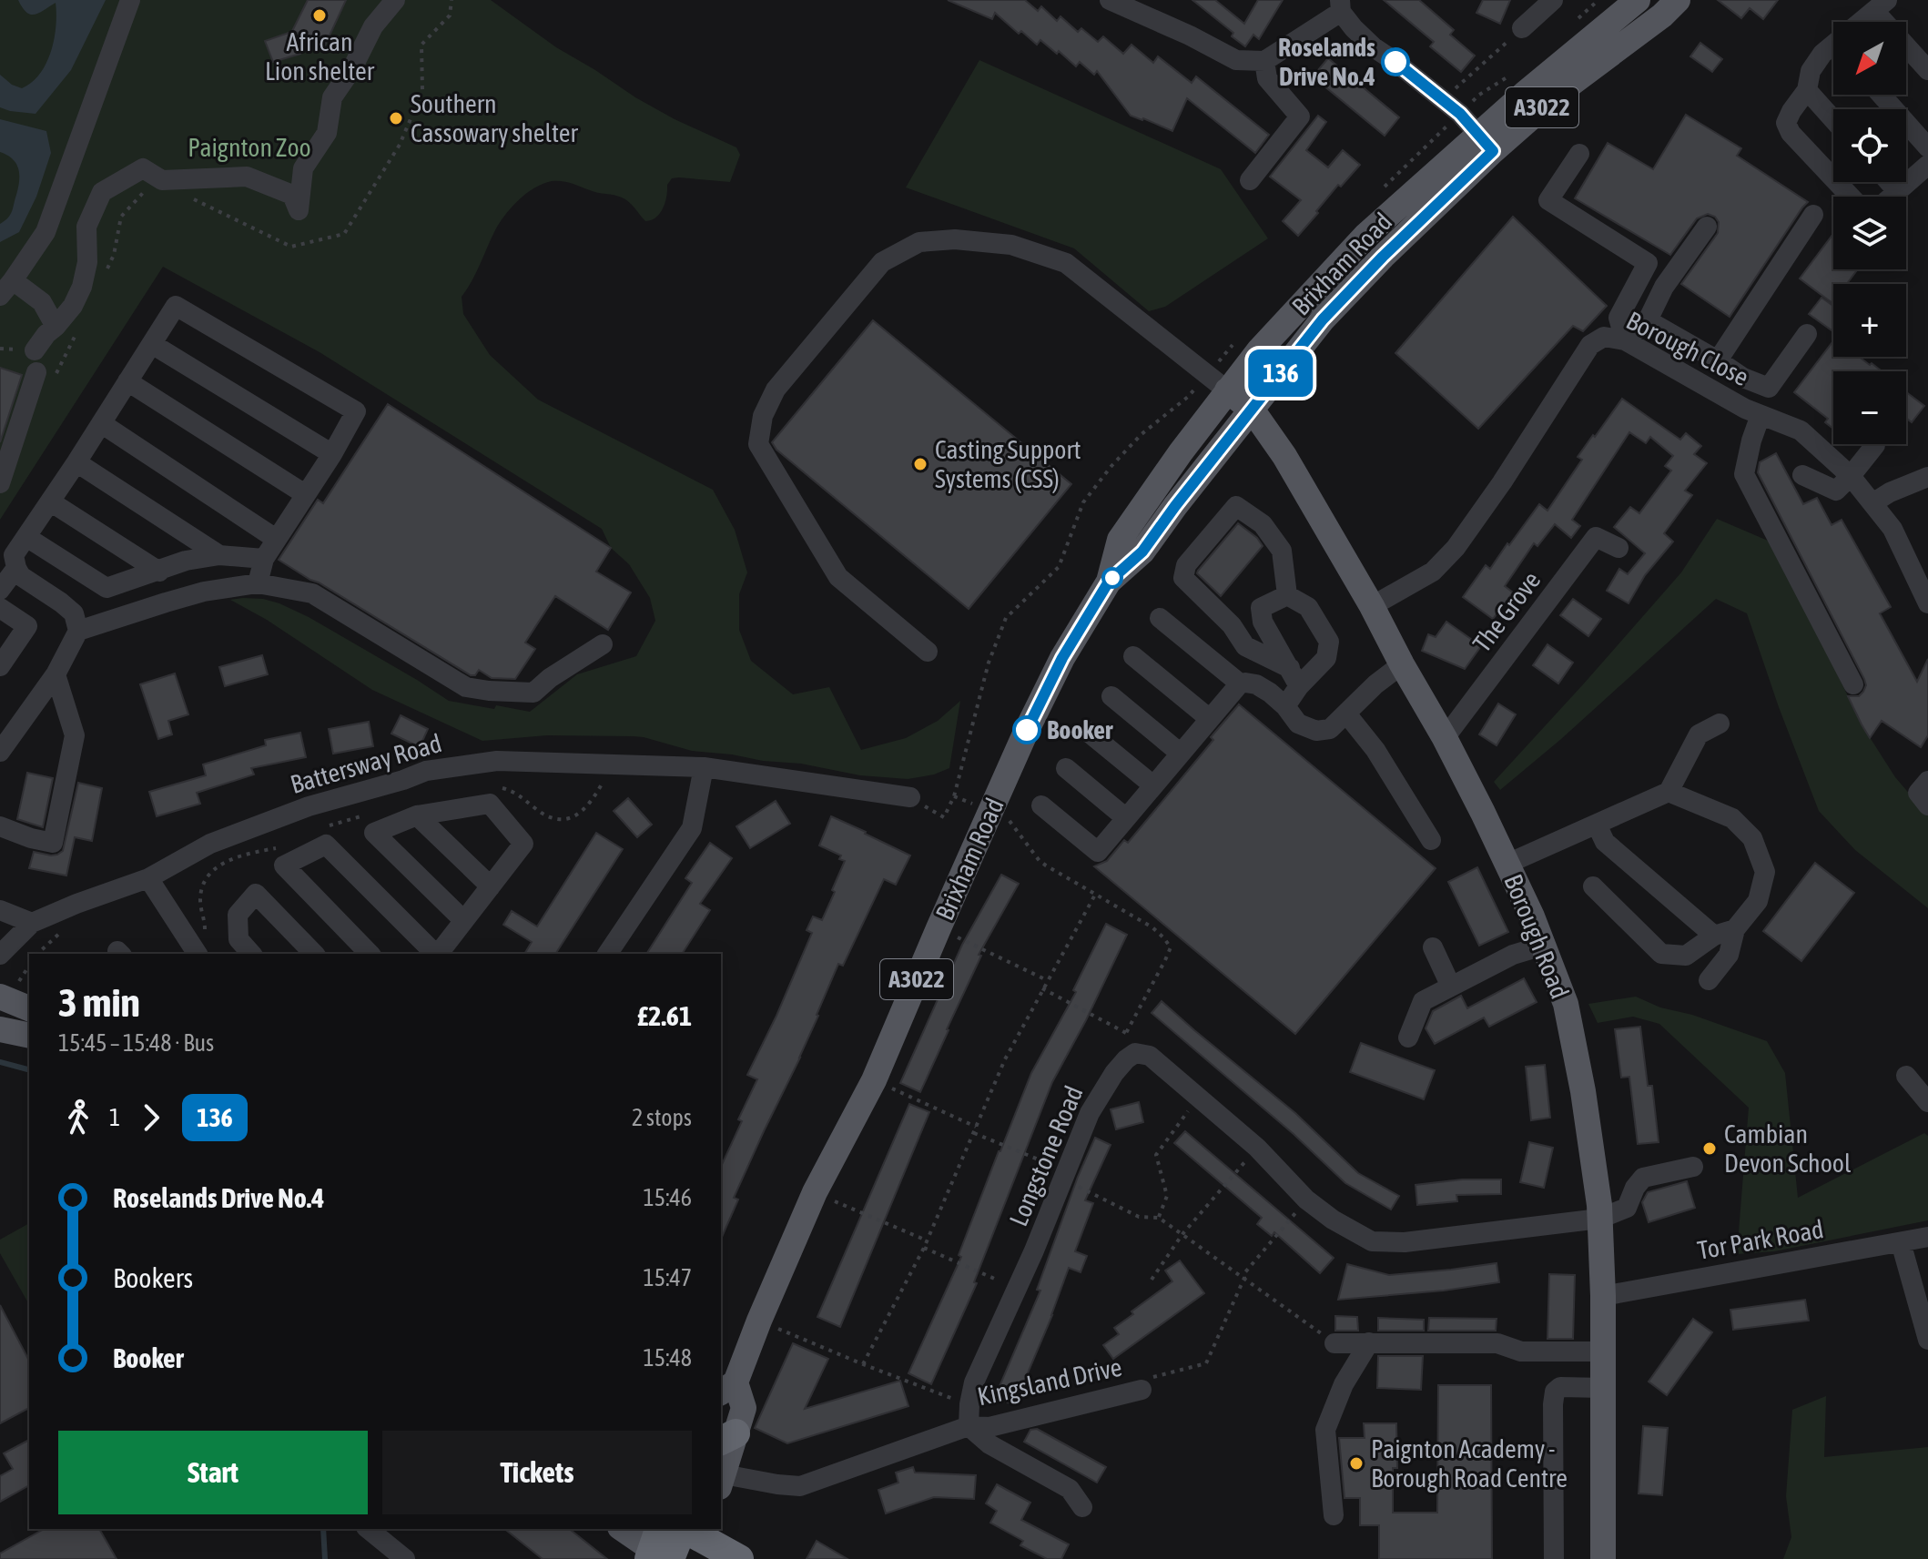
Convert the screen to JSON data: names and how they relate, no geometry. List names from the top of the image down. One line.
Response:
{"streets":{"main road":["A3022","Brixham Road","Borough Road"],"street":["Borough Close","The Grove","Battersway Road","Longstone Road","Tor Park Road","Kingsland Drive"]},"crossings":[["Brixham Road","Borough Road"],["Borough Close","Borough Road"],["The Grove","Borough Road"],["Borough Road","Tor Park Road"],["Longstone Road","Kingsland Drive"]],"parks":["Paignton Zoo"],"places":["African Lion shelter","Roselands Drive No.4","Southern Cassowary shelter","Casting Support Systems (CSS)","Booker","Cambian Devon School","Paignton Academy - Borough Road Centre"],"lines":["bus line 136"],"north":"bottom left","page":{"on_map":"136","map_buttons":["+","−"],"heading":["3 min","15:45 – 15:48 · Bus","£2.61"],"legs":["1","136","2 stops"],"list":[{"name":"Roselands Drive No.4","value":"15:46"},{"name":"Bookers","value":"15:47"},{"name":"Booker","value":"15:48"}],"buttons":["Start","Tickets"]}}
